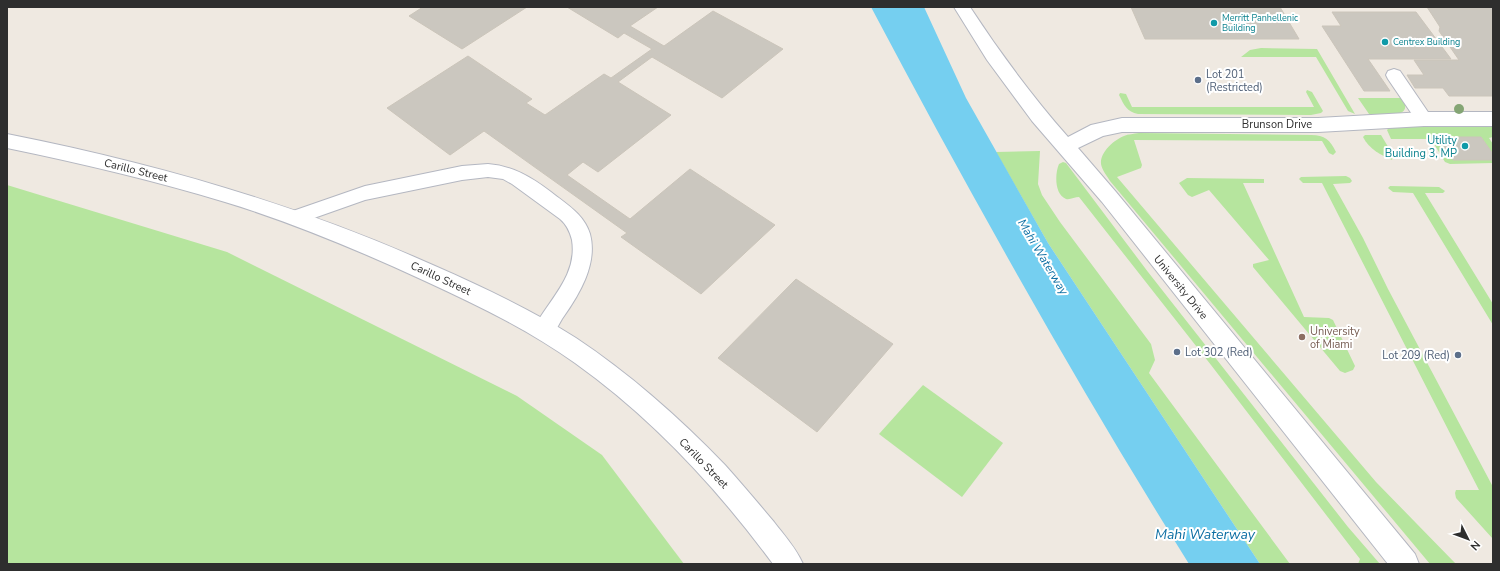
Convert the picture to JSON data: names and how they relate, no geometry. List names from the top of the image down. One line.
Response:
{"streets":{"street":["Brunson Drive","Carillo Street","University Drive"]},"crossings":[["Brunson Drive","University Drive"]],"water":["Mahi Waterway"],"places":["Merritt Panhellenic Building","Centrex Building","Lot 201 (Restricted)","Utility Building 3, MP","University of Miami","Lot 302 (Red)","Lot 209 (Red)"],"north":"bottom right"}
